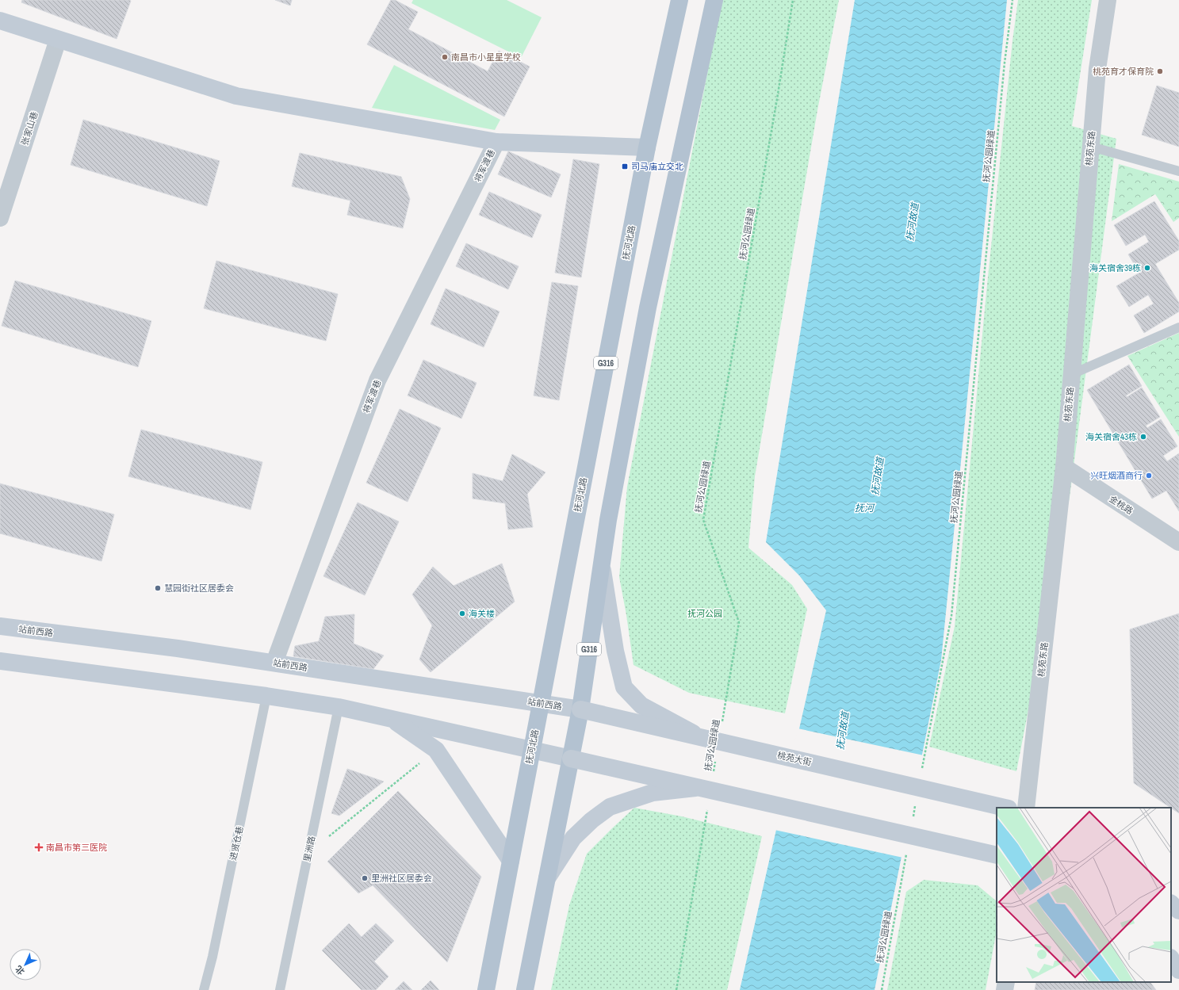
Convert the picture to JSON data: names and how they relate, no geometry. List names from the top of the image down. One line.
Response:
{"streets":{"main road":["抚河北路","G316","站前西路","桃苑大街"],"street":["张家山巷","桃苑东路","将军渡巷","金桃路"],"lane":["进贤仓巷","里洲路"],"path":["抚河公园绿道"]},"crossings":[["桃苑东路","金桃路"],["将军渡巷","站前西路"],["抚河北路","站前西路"],["G316","站前西路"],["G316","桃苑大街"],["站前西路","桃苑大街"]],"water":["抚河故道","抚河"],"parks":["抚河公园"],"places":{"other":["南昌市小星星学校","桃苑育才保育院","海关宿舍39栋","海关宿舍43栋","兴旺烟酒商行","慧园街社区居委会","海关楼","里洲社区居委会"],"transit":["司马庙立交北"],"health":["南昌市第三医院"]},"north":"bottom left"}
